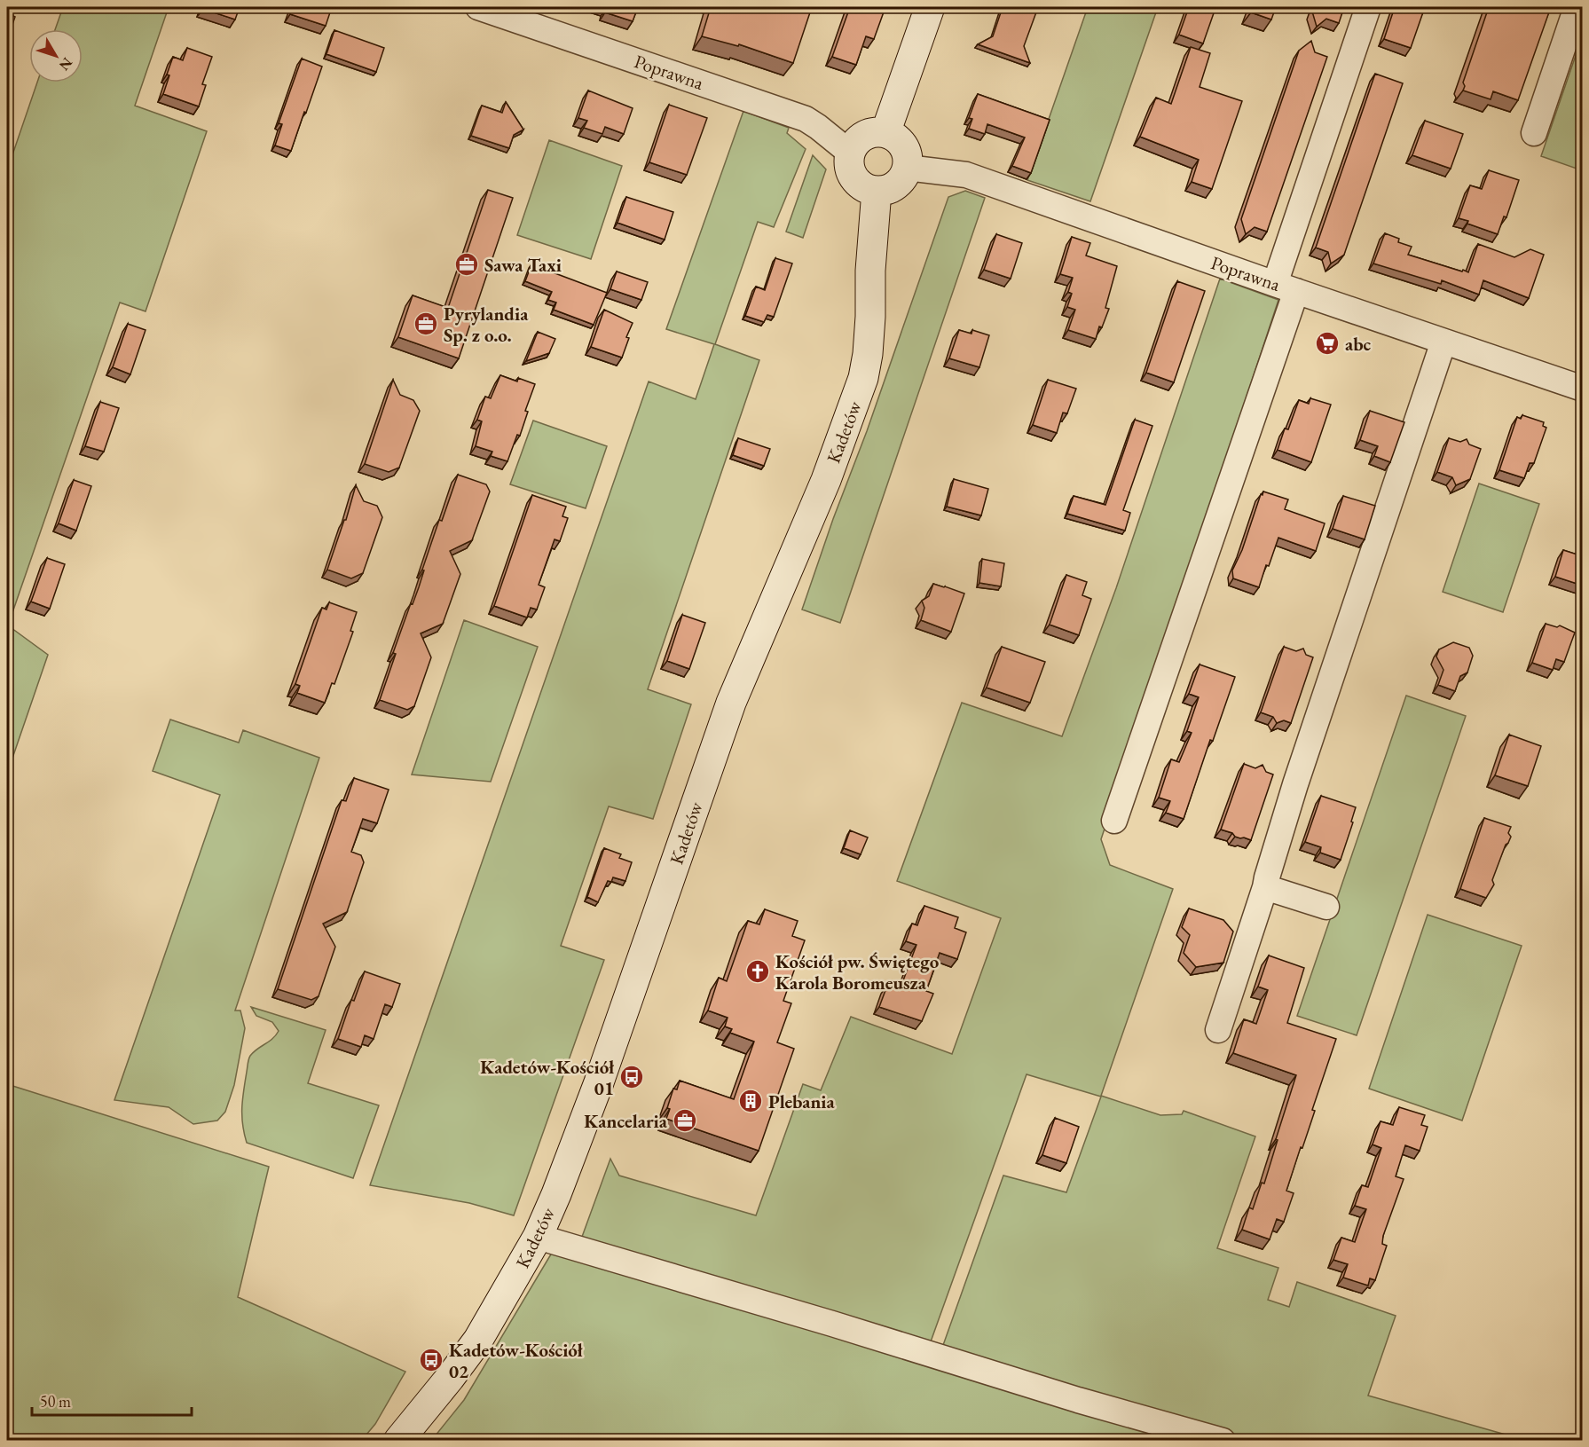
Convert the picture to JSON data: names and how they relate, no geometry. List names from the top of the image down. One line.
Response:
{"streets":{"street":["Poprawna","Kadetów"]},"crossings":[["Poprawna","Kadetów"]],"places":{"office":["Sawa Taxi","Pyrylandia Sp. z o.o.","Kancelaria"],"supermarket":["abc"],"church":["Kościół pw. Świętego Karola Boromeusza"],"bus stop":["Kadetów-Kościół 01","Kadetów-Kościół 02"],"building":["Plebania"]},"scale_bar":"50 m","north":"bottom right"}
